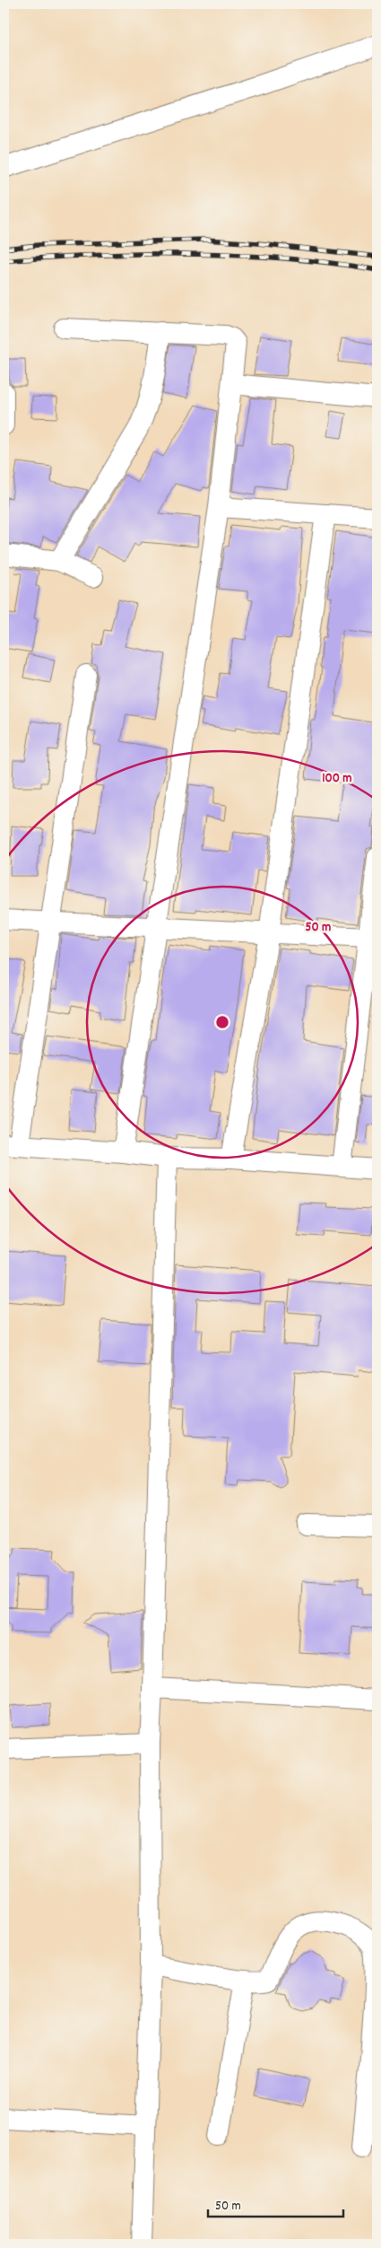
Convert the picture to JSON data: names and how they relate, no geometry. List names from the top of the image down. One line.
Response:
{"scale_bar":"50 m","rings":["100 m","50 m"]}
